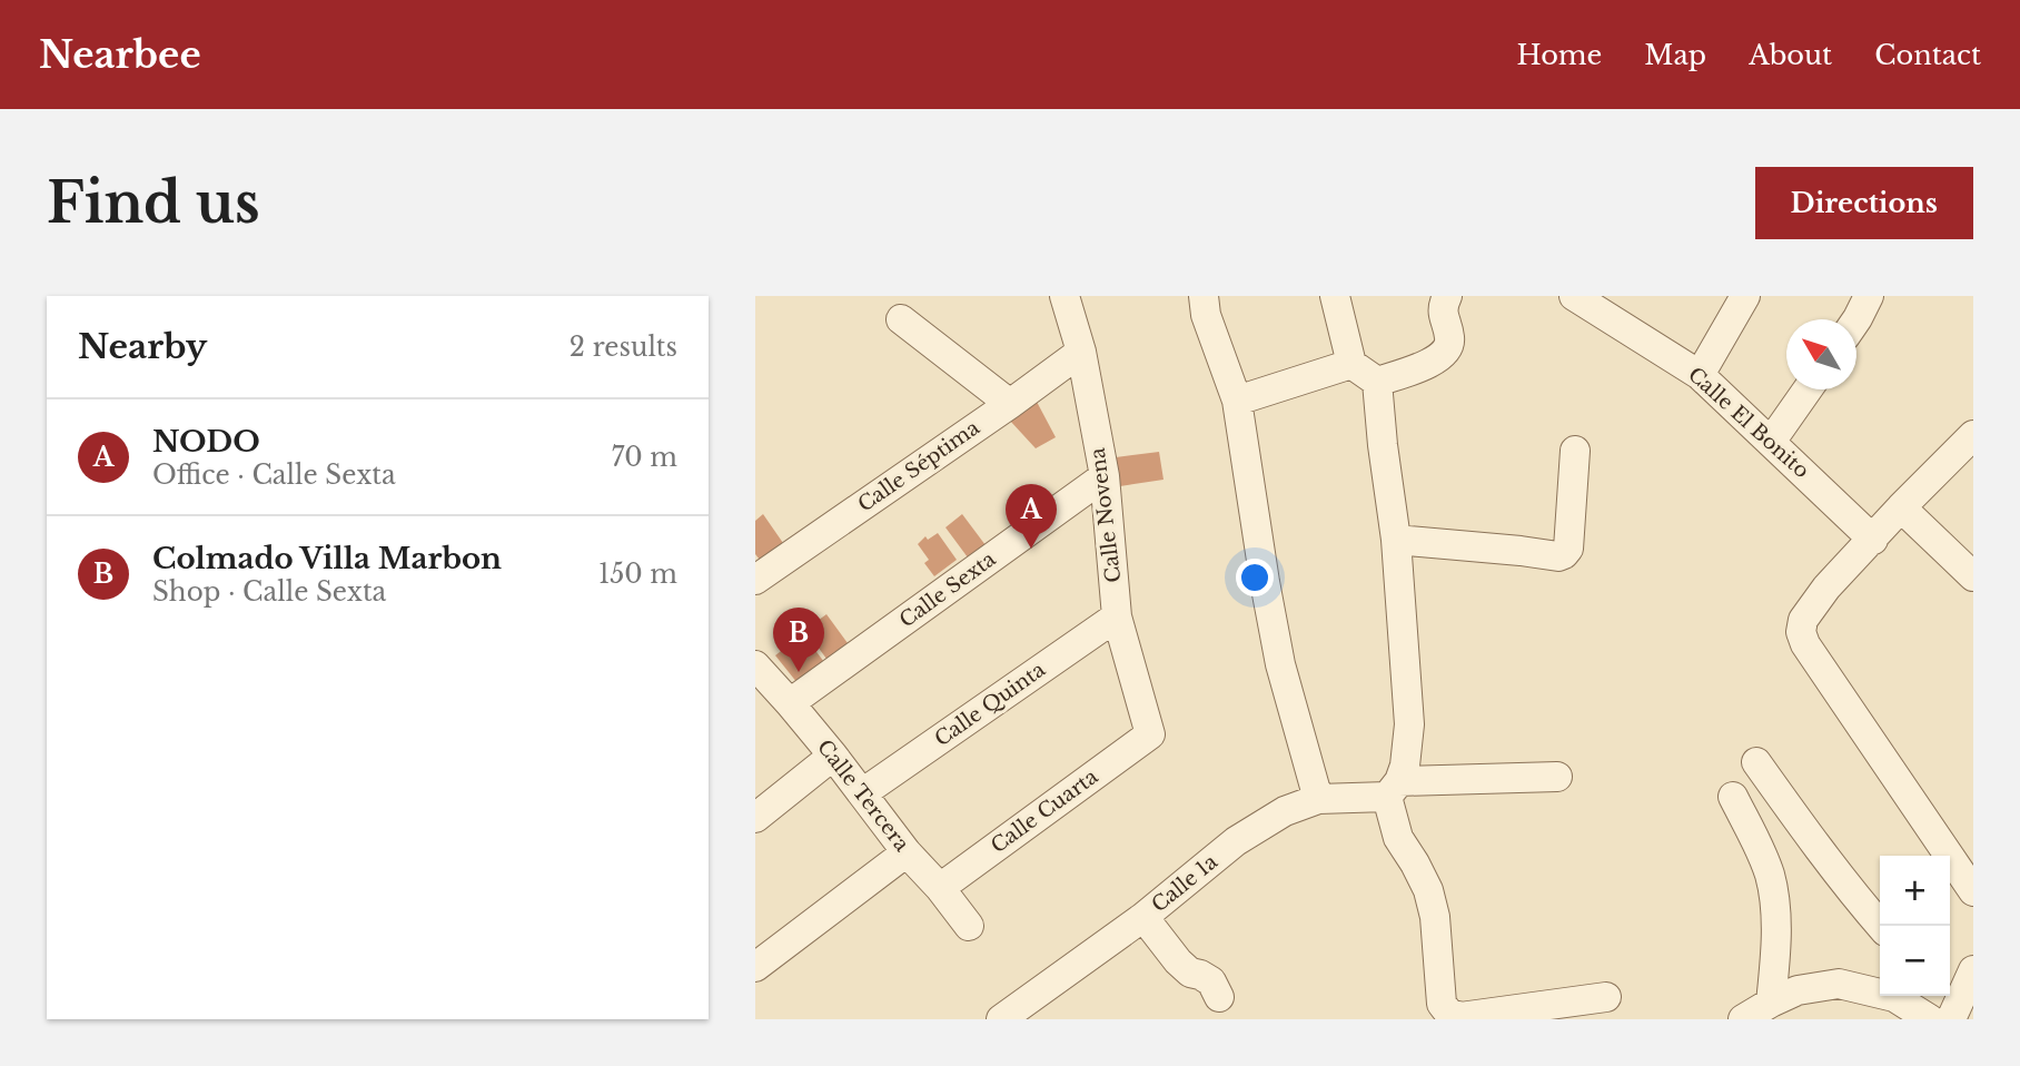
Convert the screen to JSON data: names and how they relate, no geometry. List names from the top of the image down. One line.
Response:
{"streets":{"street":["Calle El Bonito","Calle Séptima","Calle Novena","Calle Sexta","Calle Quinta","Calle Tercera","Calle Cuarta","Calle 1a"]},"crossings":[["Calle Séptima","Calle Novena"],["Calle Novena","Calle Sexta"],["Calle Novena","Calle Quinta"],["Calle Novena","Calle Cuarta"],["Calle Sexta","Calle Tercera"],["Calle Quinta","Calle Tercera"],["Calle Tercera","Calle Cuarta"]],"north":"top left","page":{"header":"Nearbee","nav":["Home","Map","About","Contact"],"buttons":"Directions","title":"Find us","heading":["Nearby","2 results"],"list":[{"mark":"A","name":"NODO","note":"Office · Calle Sexta","value":"70 m"},{"mark":"B","name":"Colmado Villa Marbon","note":"Shop · Calle Sexta","value":"150 m"}],"pins":["A","B"],"map_buttons":["+","−"]}}
